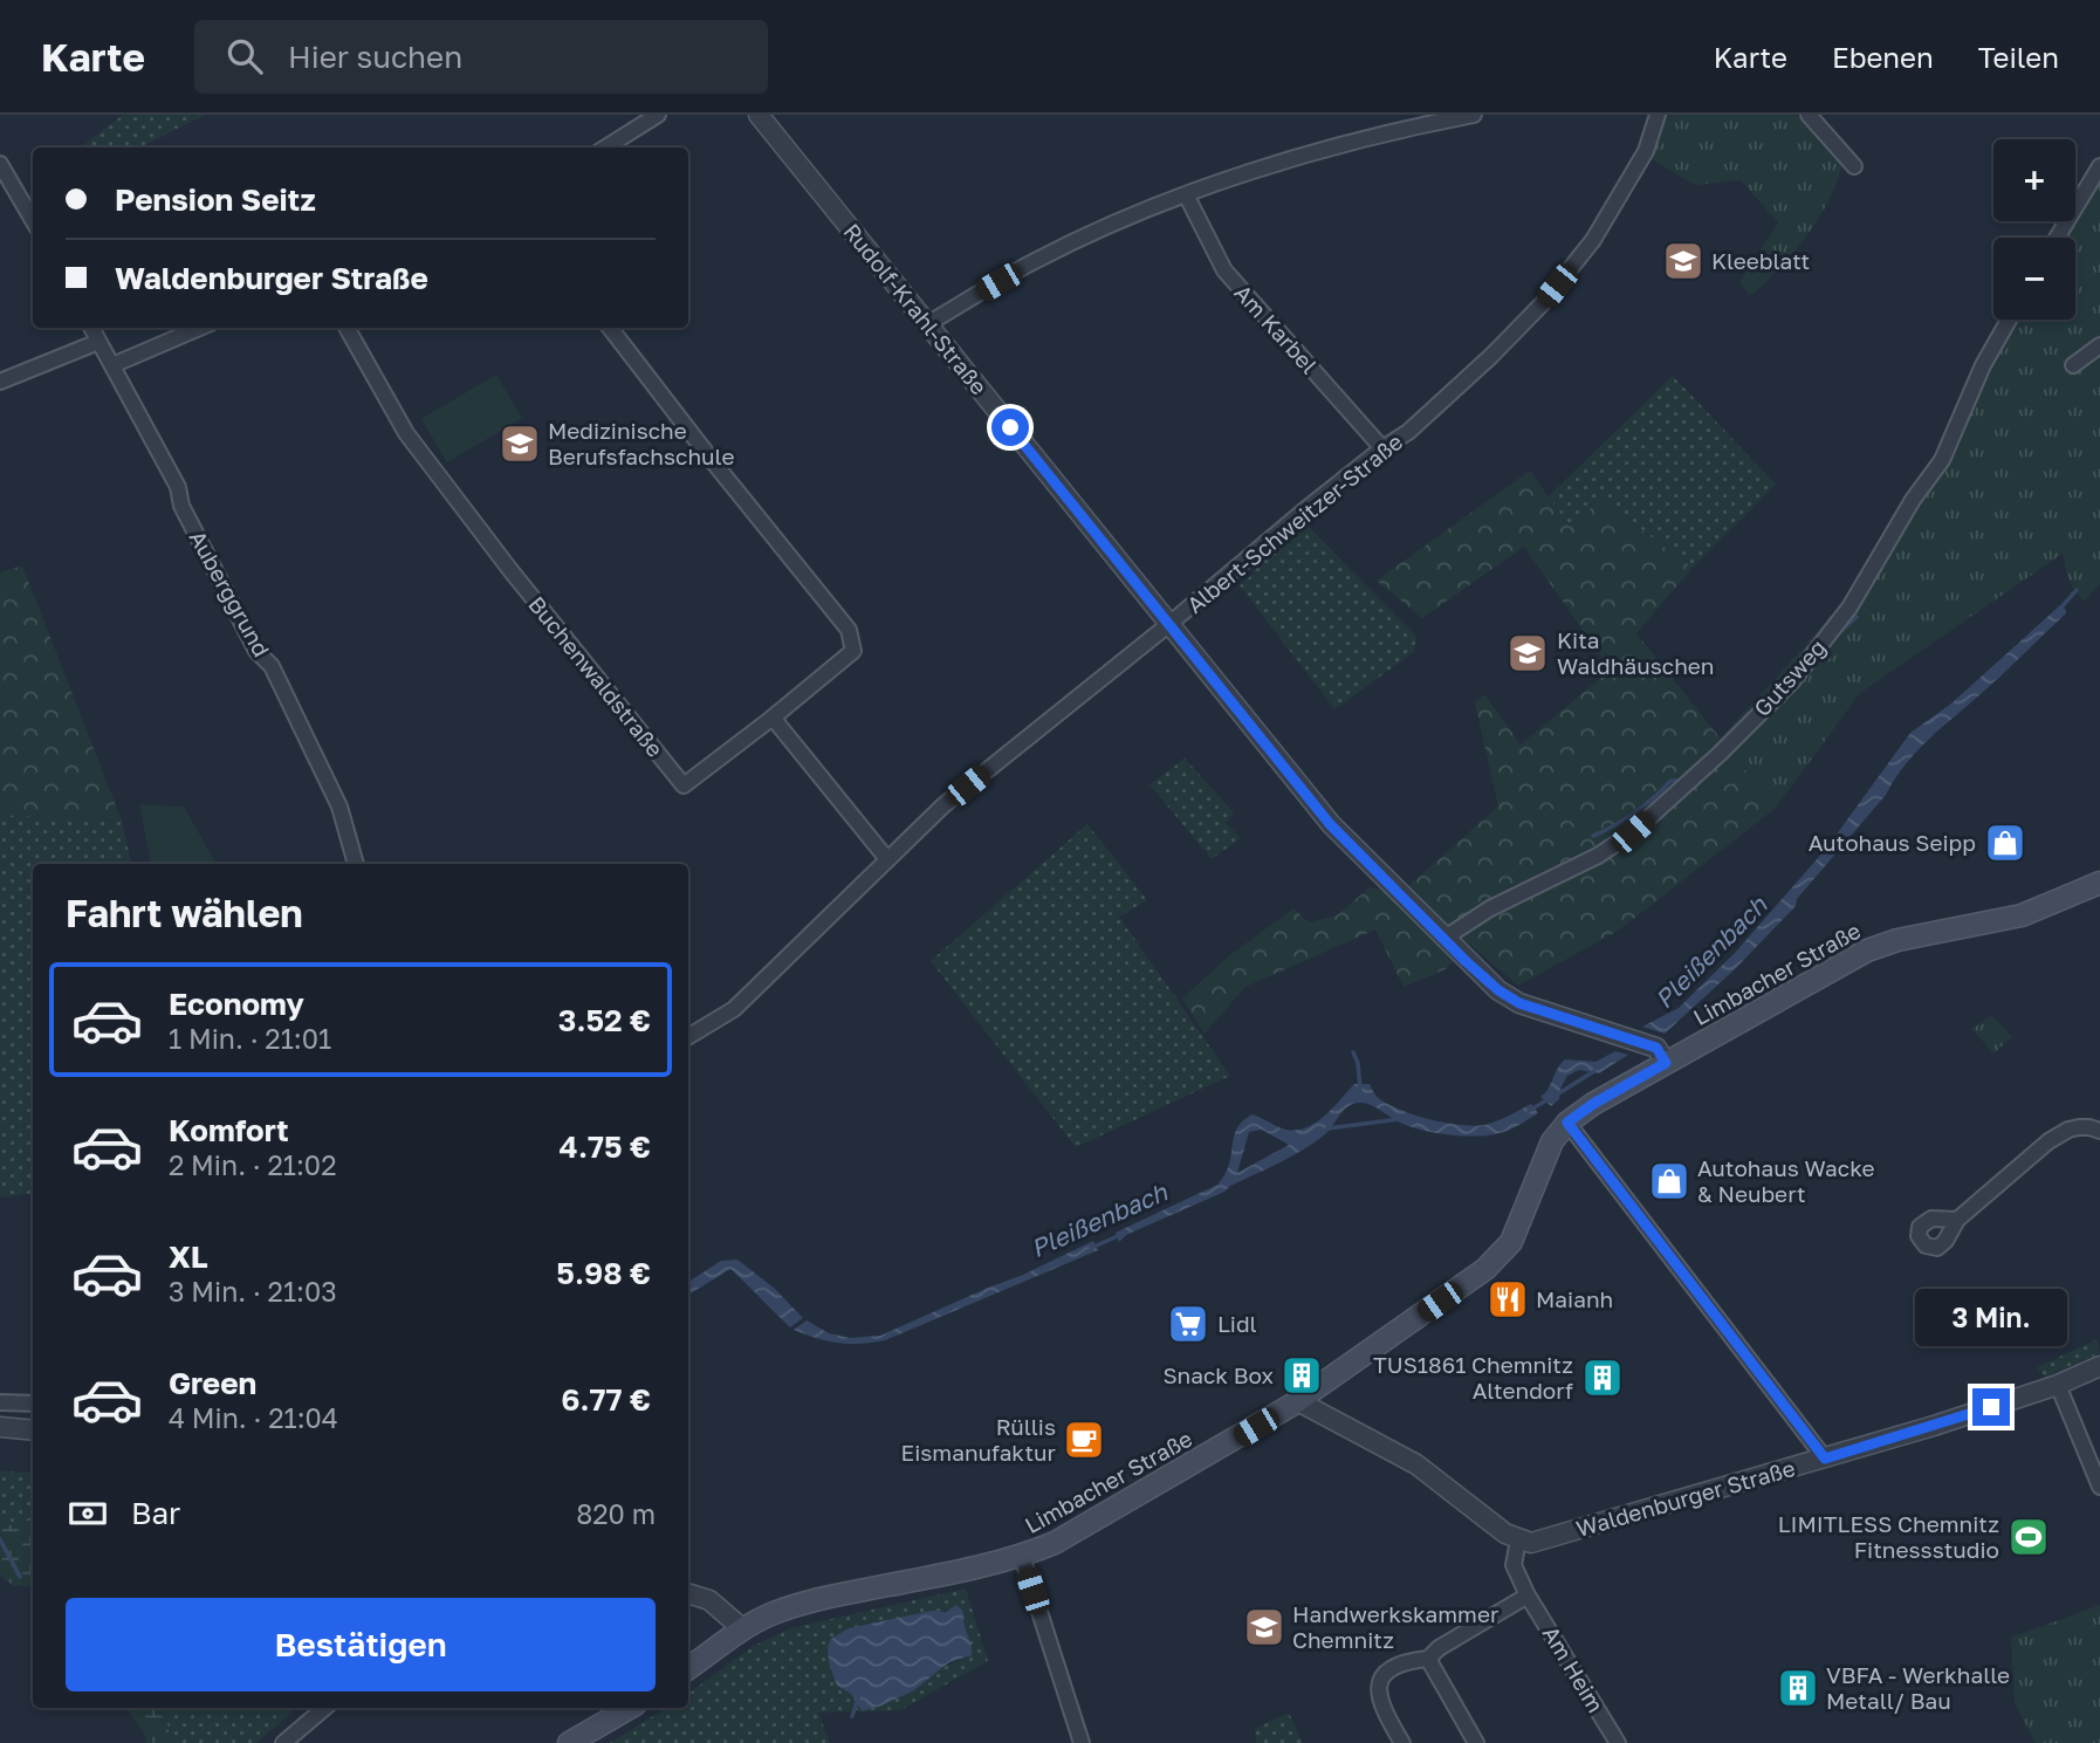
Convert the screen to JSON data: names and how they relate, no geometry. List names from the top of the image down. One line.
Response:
{"streets":{"main road":["Limbacher Straße"],"street":["Rudolf-Krahl-Straße","Am Karbel","Albert-Schweitzer-Straße","Auberggrund","Buchenwaldstraße","Gutsweg","Waldenburger Straße","Am Heim"]},"crossings":[["Rudolf-Krahl-Straße","Albert-Schweitzer-Straße"],["Rudolf-Krahl-Straße","Gutsweg"],["Rudolf-Krahl-Straße","Limbacher Straße"],["Am Karbel","Albert-Schweitzer-Straße"],["Waldenburger Straße","Am Heim"]],"water":["Pleißenbach"],"places":{"school or university":["Kleeblatt","Medizinische Berufsfachschule","Kita Waldhäuschen","Handwerkskammer Chemnitz"],"shop":["Autohaus Seipp","Autohaus Wacke & Neubert"],"restaurant":["Maianh"],"supermarket":["Lidl"],"building":["Snack Box","TUS1861 Chemnitz Altendorf","VBFA - Werkhalle Metall/ Bau"],"cafe":["Rüllis Eismanufaktur"],"sports":["LIMITLESS Chemnitz Fitnessstudio"]},"page":{"header":"Karte","search":"Hier suchen","nav":["Karte","Ebenen","Teilen"],"map_buttons":["+","−"],"banner":["Pension Seitz","Waldenburger Straße"],"heading":"Fahrt wählen","list":[{"name":"Economy","note":"1 Min. · 21:01","value":"3.52 €"},{"name":"Komfort","note":"2 Min. · 21:02","value":"4.75 €"},{"name":"XL","note":"3 Min. · 21:03","value":"5.98 €"},{"name":"Green","note":"4 Min. · 21:04","value":"6.77 €"}],"bubble":"3 Min.","pay":["Bar","820 m"],"buttons":"Bestätigen"}}
